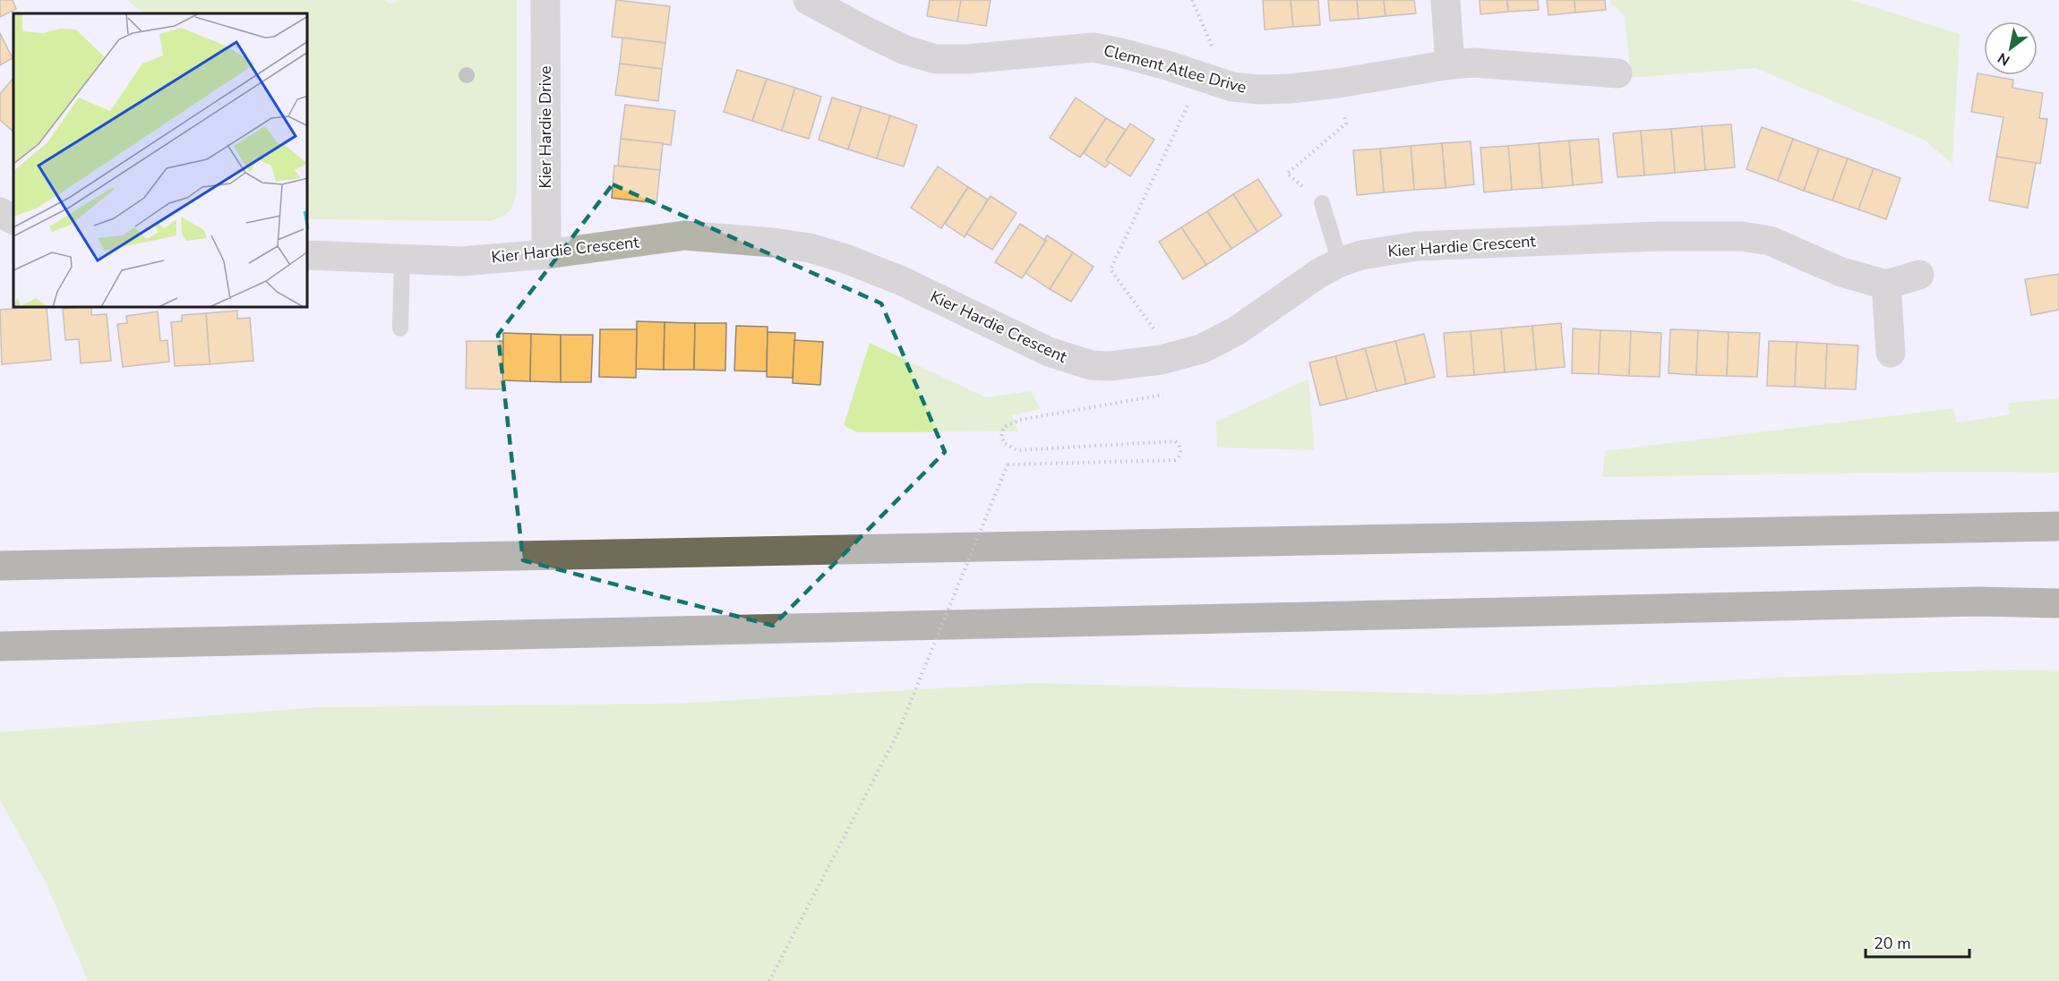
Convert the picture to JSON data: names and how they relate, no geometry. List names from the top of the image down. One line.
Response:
{"streets":{"street":["Clement Atlee Drive","Kier Hardie Drive","Kier Hardie Crescent"]},"crossings":[["Kier Hardie Drive","Kier Hardie Crescent"]],"scale_bar":"20 m","north":"bottom left"}
